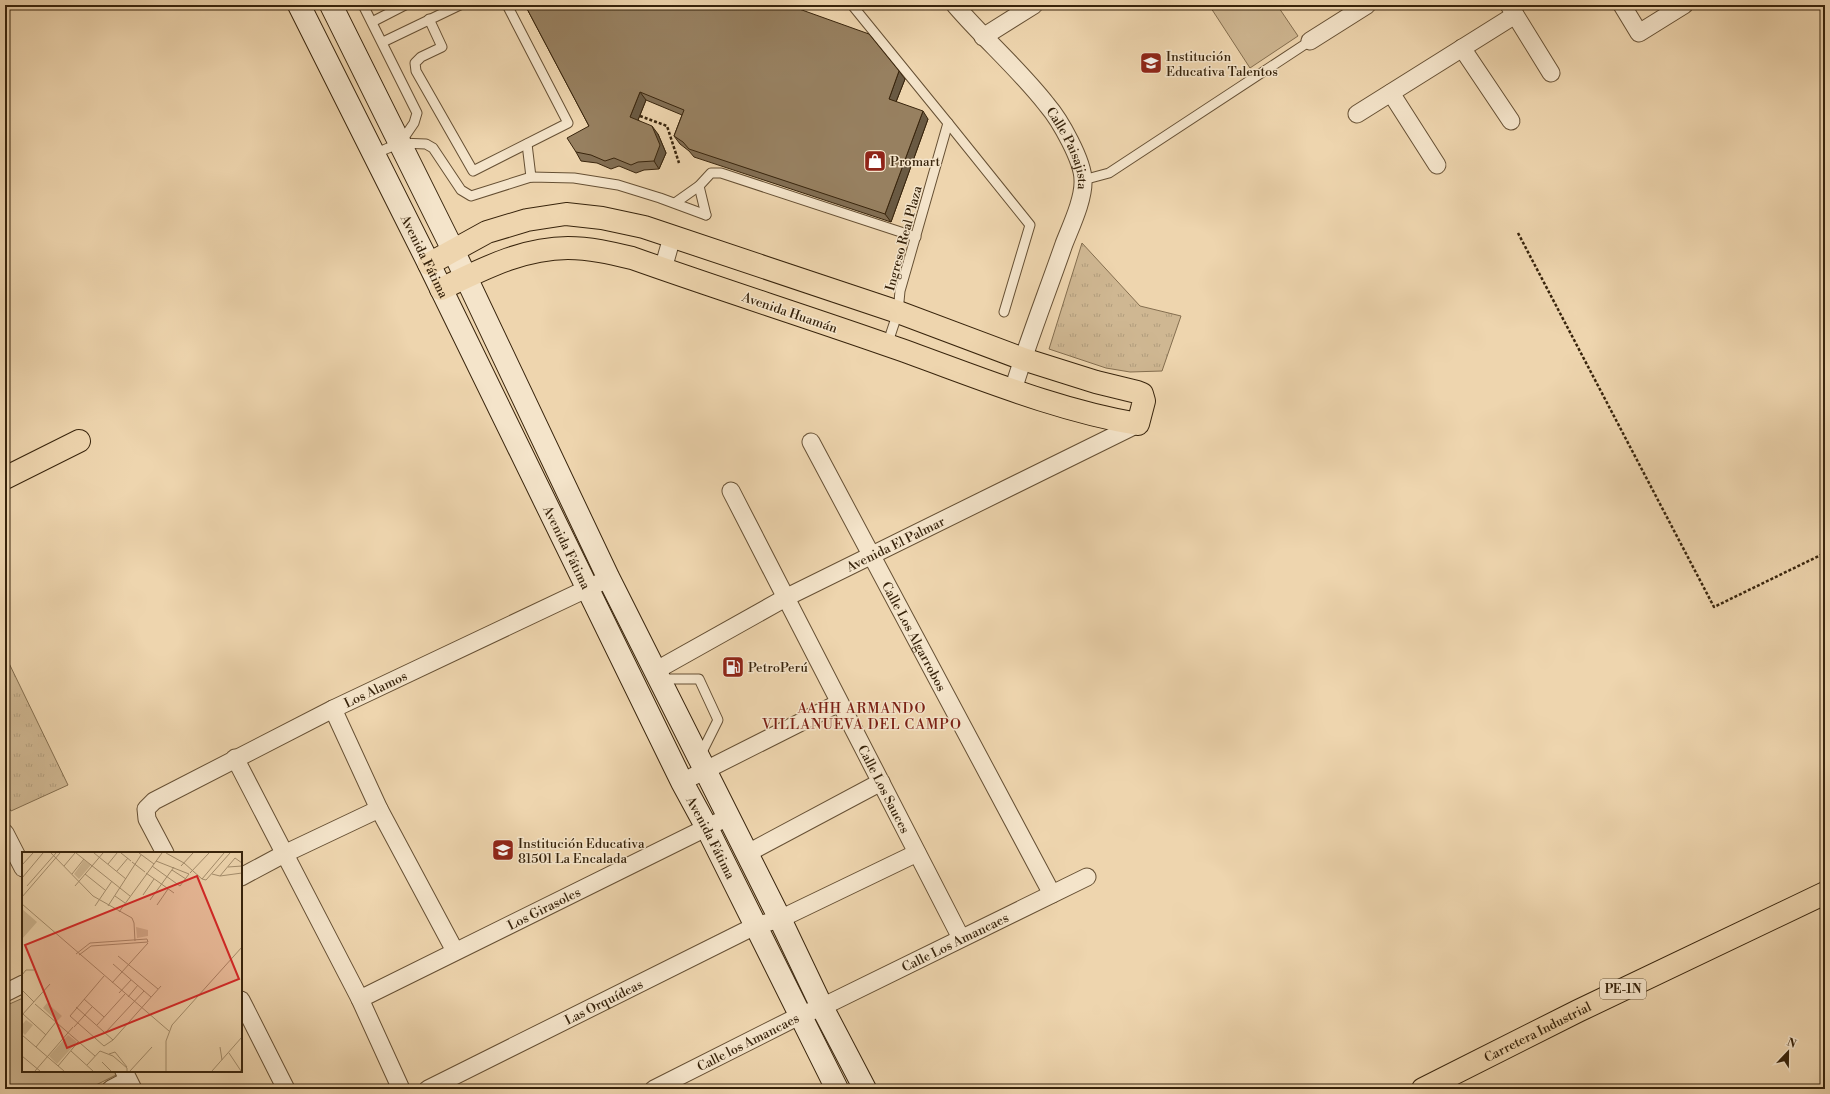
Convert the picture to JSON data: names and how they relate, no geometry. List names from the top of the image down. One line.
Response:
{"streets":{"main road":["Avenida Fátima","Avenida Huamán","PE-1N","Carretera Industrial"],"street":["Calle Paisajista","Avenida El Palmar","Calle Los Algarrobos","Los Alamos","Calle Los Sauces","Los Girasoles","Calle Los Amancaes","Las Orquídeas","Calle los Amancaes"],"lane":["Ingreso Real Plaza"]},"crossings":[["Calle Paisajista","Avenida Huamán"],["Ingreso Real Plaza","Avenida Huamán"],["Avenida Fátima","Avenida Huamán"],["Avenida Fátima","Avenida El Palmar"],["Avenida Fátima","Los Alamos"],["Avenida Fátima","Los Girasoles"],["Avenida Fátima","Calle Los Amancaes"],["Avenida Fátima","Las Orquídeas"],["Avenida Fátima","Calle los Amancaes"],["Avenida Huamán","Avenida El Palmar"],["Avenida El Palmar","Calle Los Algarrobos"],["Avenida El Palmar","Calle Los Sauces"],["Calle Los Algarrobos","Calle Los Amancaes"],["Calle Los Sauces","Calle Los Amancaes"],["Calle Los Sauces","Las Orquídeas"],["Calle Los Amancaes","Calle los Amancaes"]],"districts":["AAHH ARMANDO VILLANUEVA DEL CAMPO"],"places":{"school or university":["Institución Educativa Talentos","Institución Educativa 81501 La Encalada"],"shop":["Promart"],"fuel station":["PetroPerú"]},"north":"top"}
